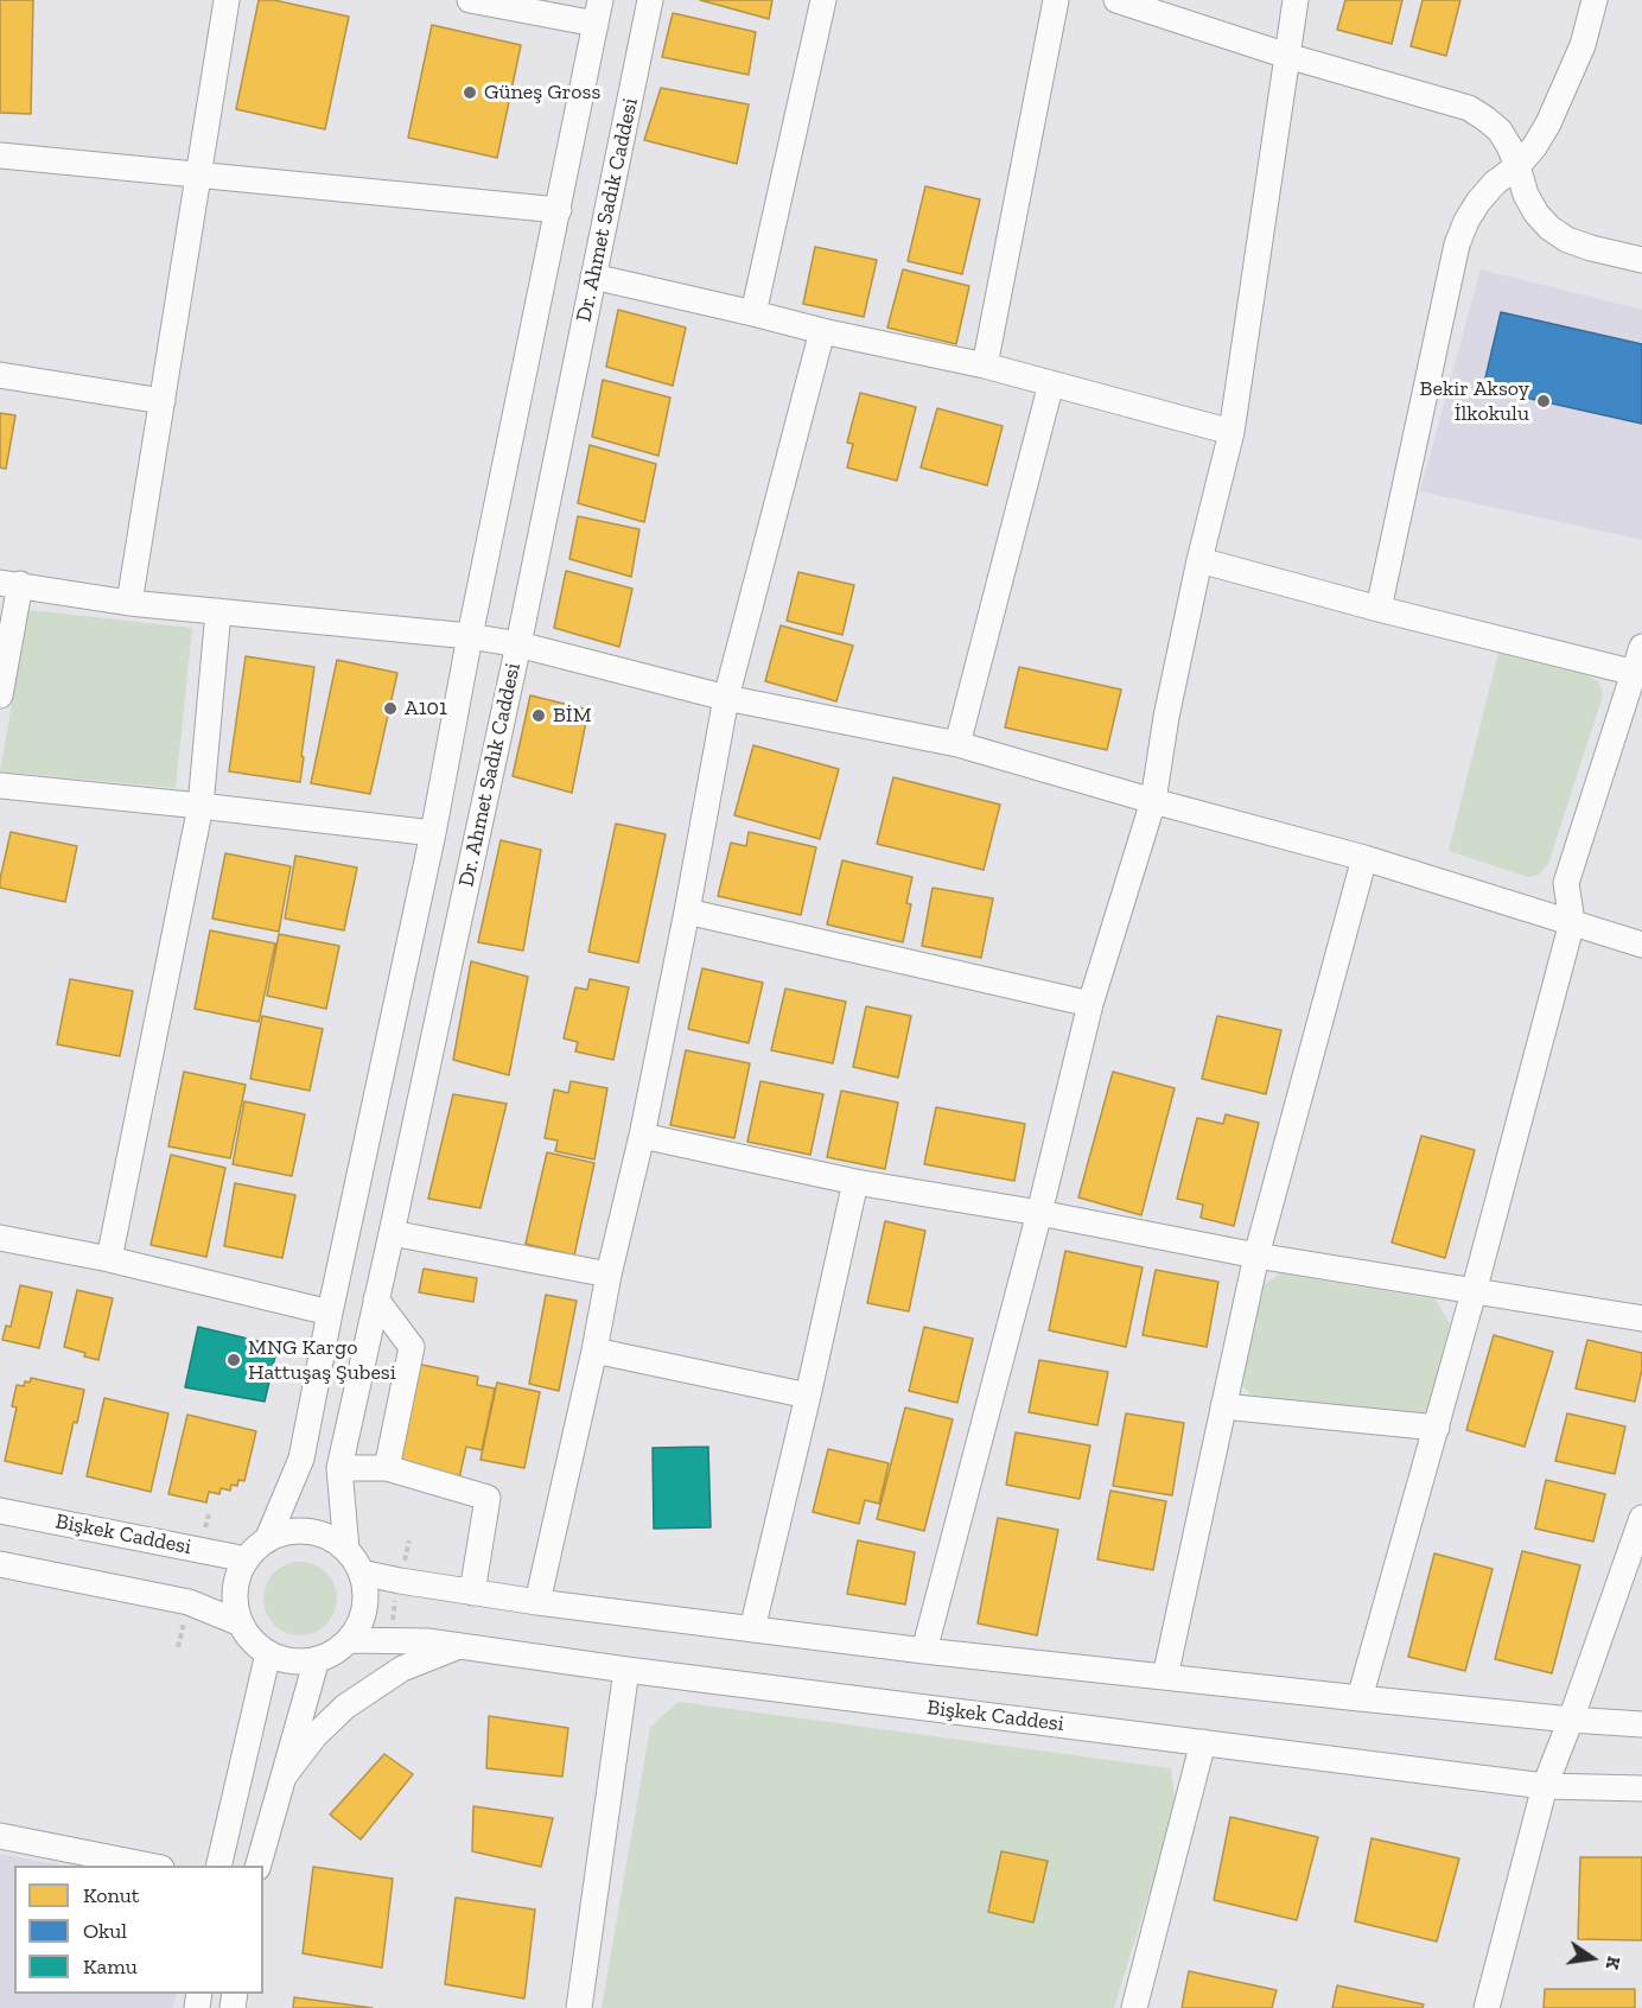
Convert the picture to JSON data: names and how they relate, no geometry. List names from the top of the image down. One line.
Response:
{"streets":{"street":["Dr. Ahmet Sadık Caddesi","Bişkek Caddesi"]},"crossings":[["Dr. Ahmet Sadık Caddesi","Bişkek Caddesi"]],"places":["Güneş Gross","Bekir Aksoy İlkokulu","A101","BİM","MNG Kargo Hattuşaş Şubesi"],"legend":["Konut","Okul","Kamu"],"north":"right"}
